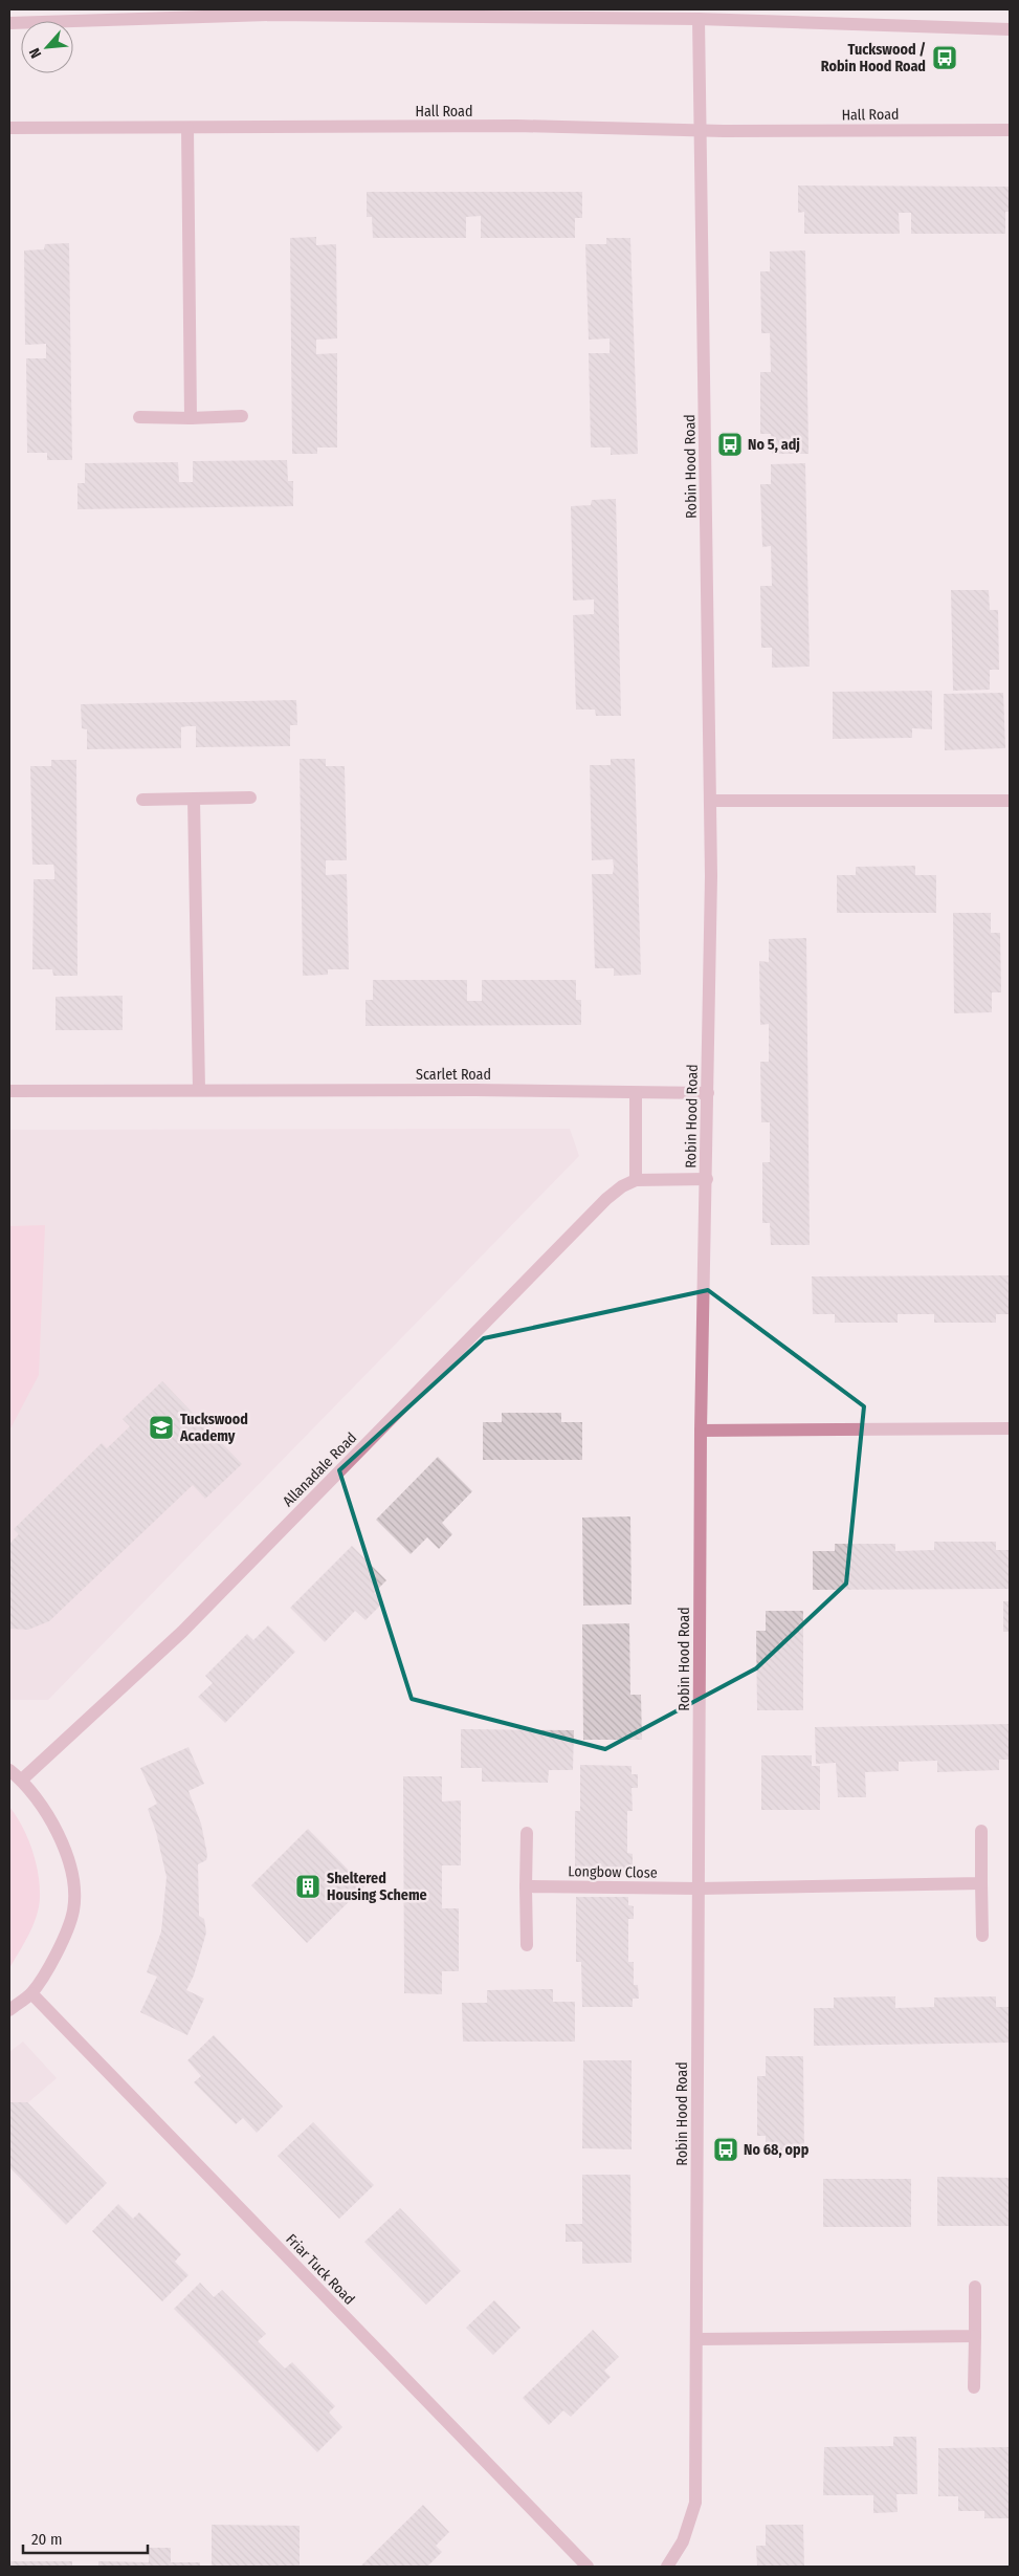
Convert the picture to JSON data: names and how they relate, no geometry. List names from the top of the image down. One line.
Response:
{"streets":{"street":["Hall Road","Robin Hood Road","Scarlet Road","Allanadale Road","Longbow Close","Friar Tuck Road"]},"crossings":[["Hall Road","Robin Hood Road"],["Robin Hood Road","Scarlet Road"],["Robin Hood Road","Allanadale Road"],["Robin Hood Road","Longbow Close"]],"places":{"bus stop":["Tuckswood / Robin Hood Road","No 5, adj","No 68, opp"],"school or university":["Tuckswood Academy"],"building":["Sheltered Housing Scheme"]},"scale_bar":"20 m","north":"bottom left"}
